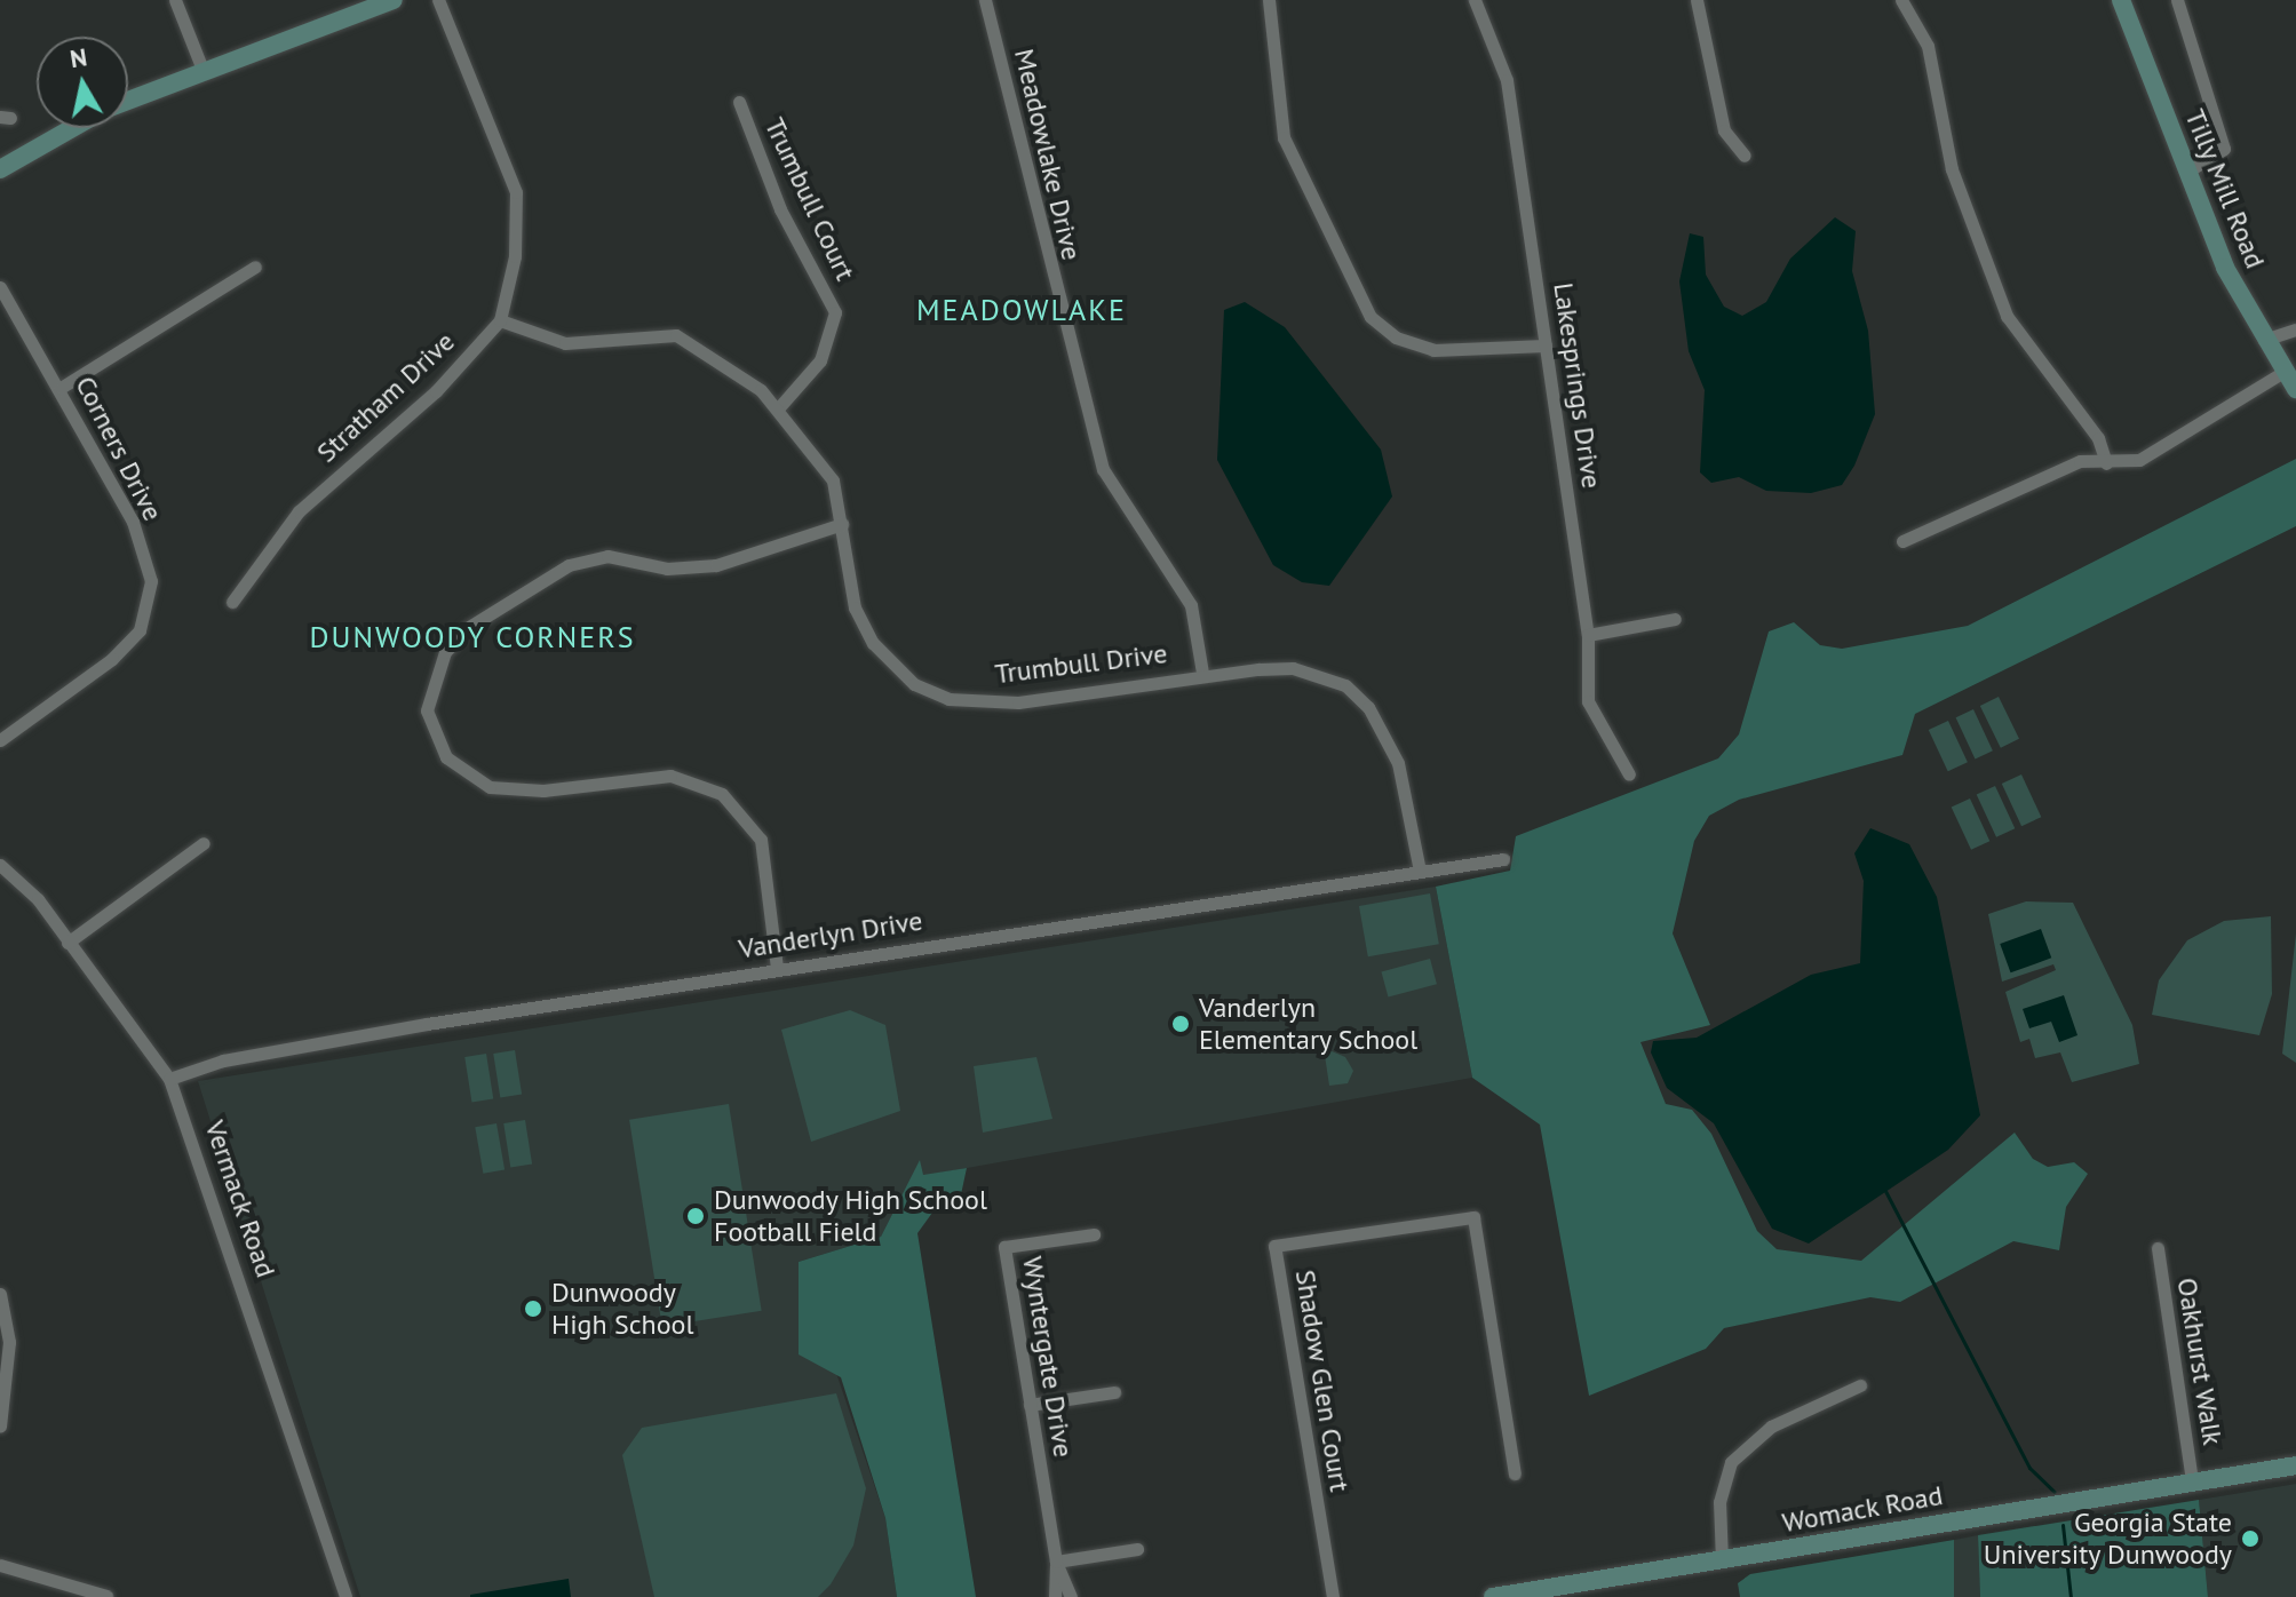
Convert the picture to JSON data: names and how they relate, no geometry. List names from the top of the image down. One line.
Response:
{"streets":{"street":["Meadowlake Drive","Tilly Mill Road","Trumbull Court","Lakesprings Drive","Stratham Drive","Corners Drive","Trumbull Drive","Vanderlyn Drive","Vermack Road","Wyntergate Drive","Oakhurst Walk","Shadow Glen Court","Womack Road"]},"crossings":[["Meadowlake Drive","Trumbull Drive"],["Trumbull Court","Trumbull Drive"],["Stratham Drive","Trumbull Drive"],["Trumbull Drive","Vanderlyn Drive"],["Vanderlyn Drive","Vermack Road"],["Oakhurst Walk","Womack Road"]],"districts":["MEADOWLAKE","DUNWOODY CORNERS"],"places":["Vanderlyn Elementary School","Dunwoody High School Football Field","Dunwoody High School","Georgia State University Dunwoody"],"north":"top"}
